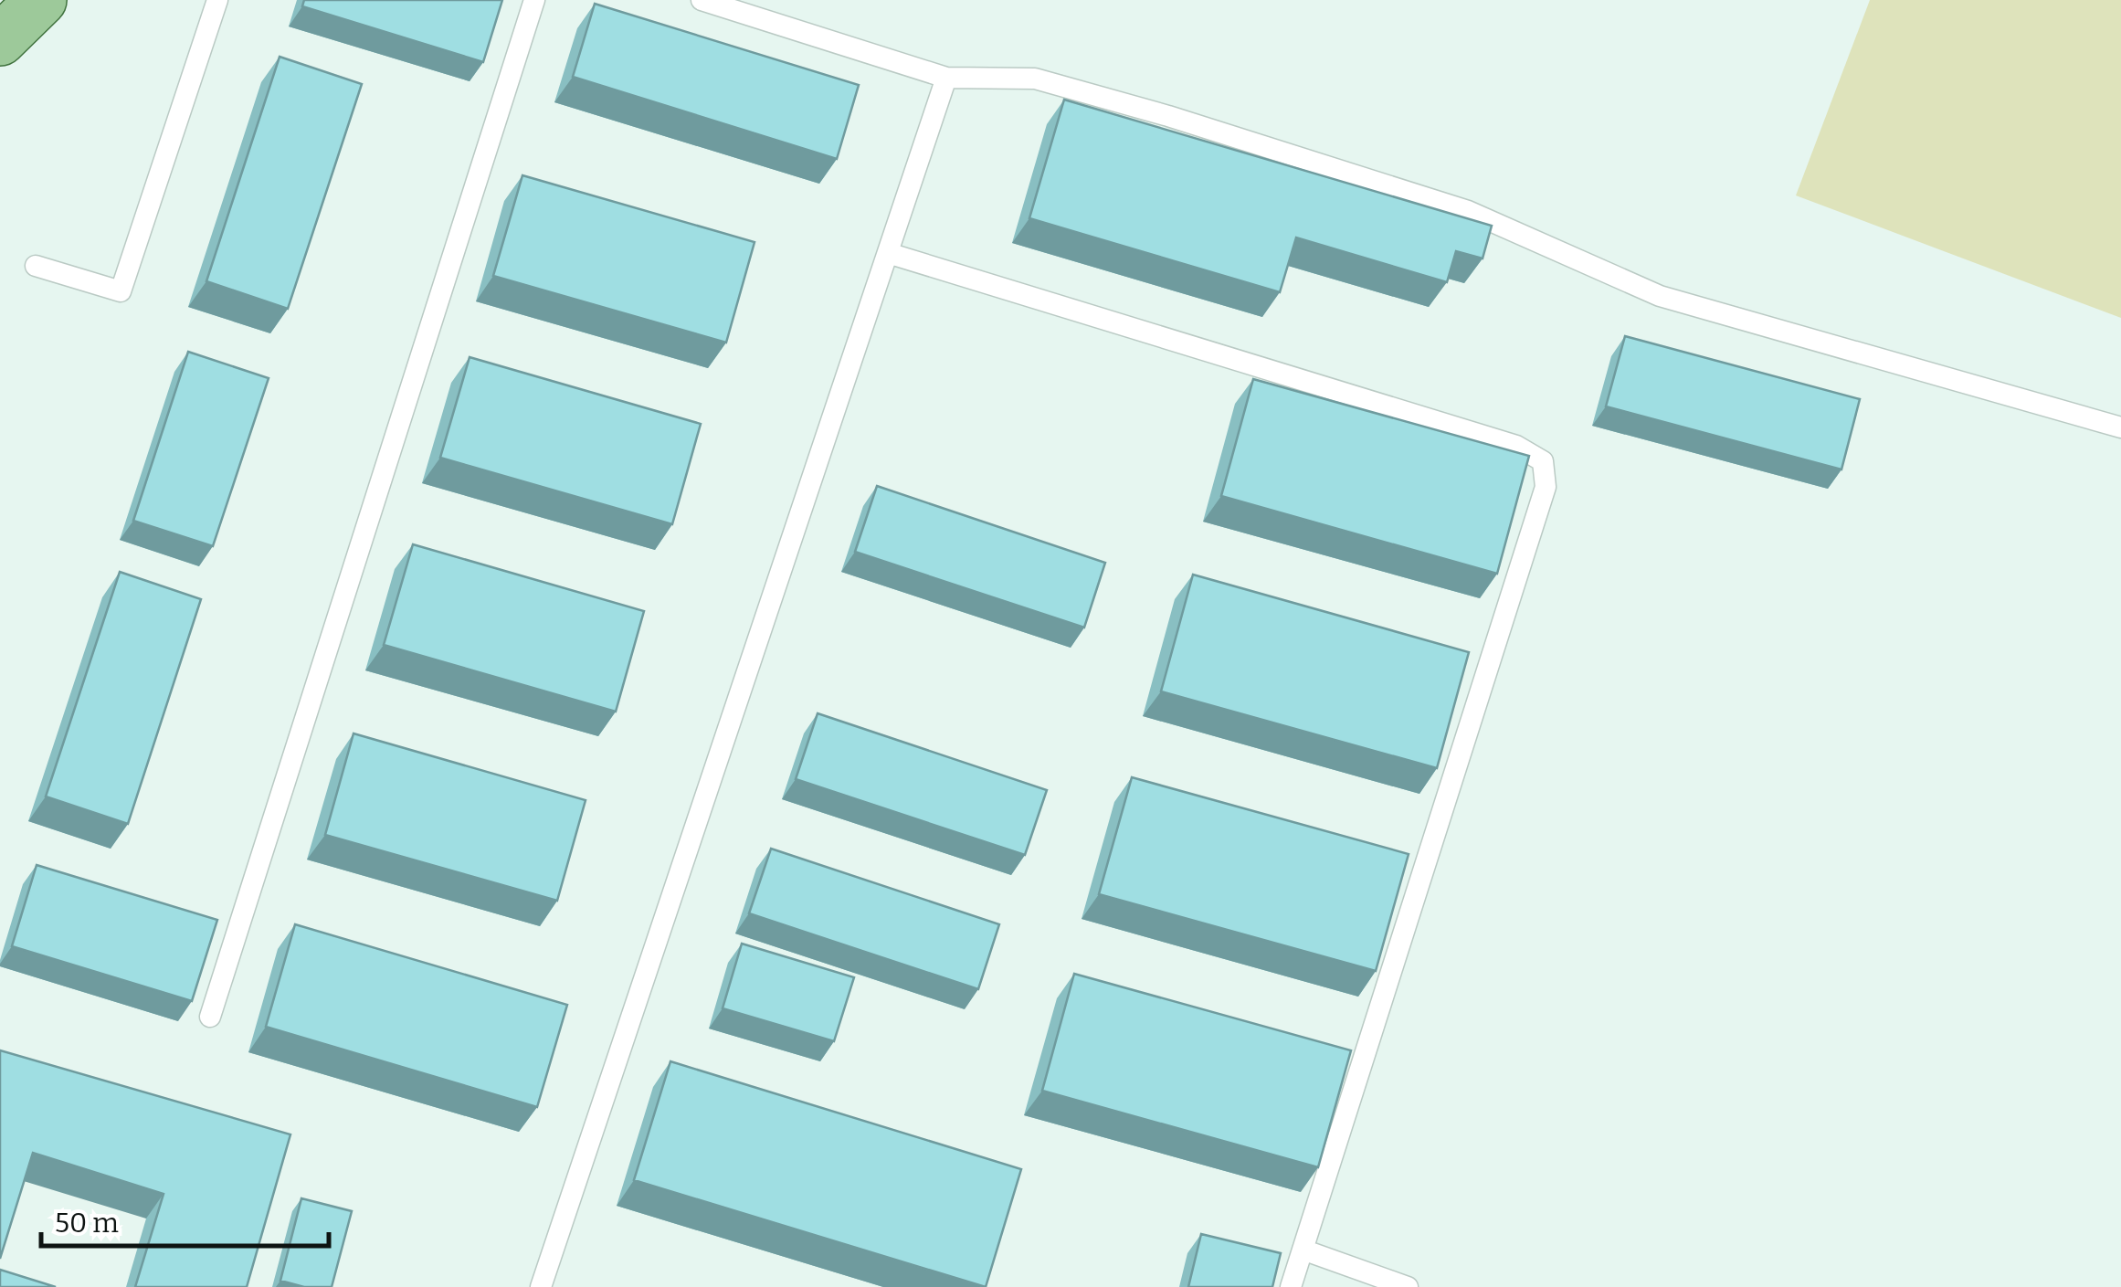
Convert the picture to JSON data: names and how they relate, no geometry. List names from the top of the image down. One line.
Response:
{"scale_bar":"50 m"}
